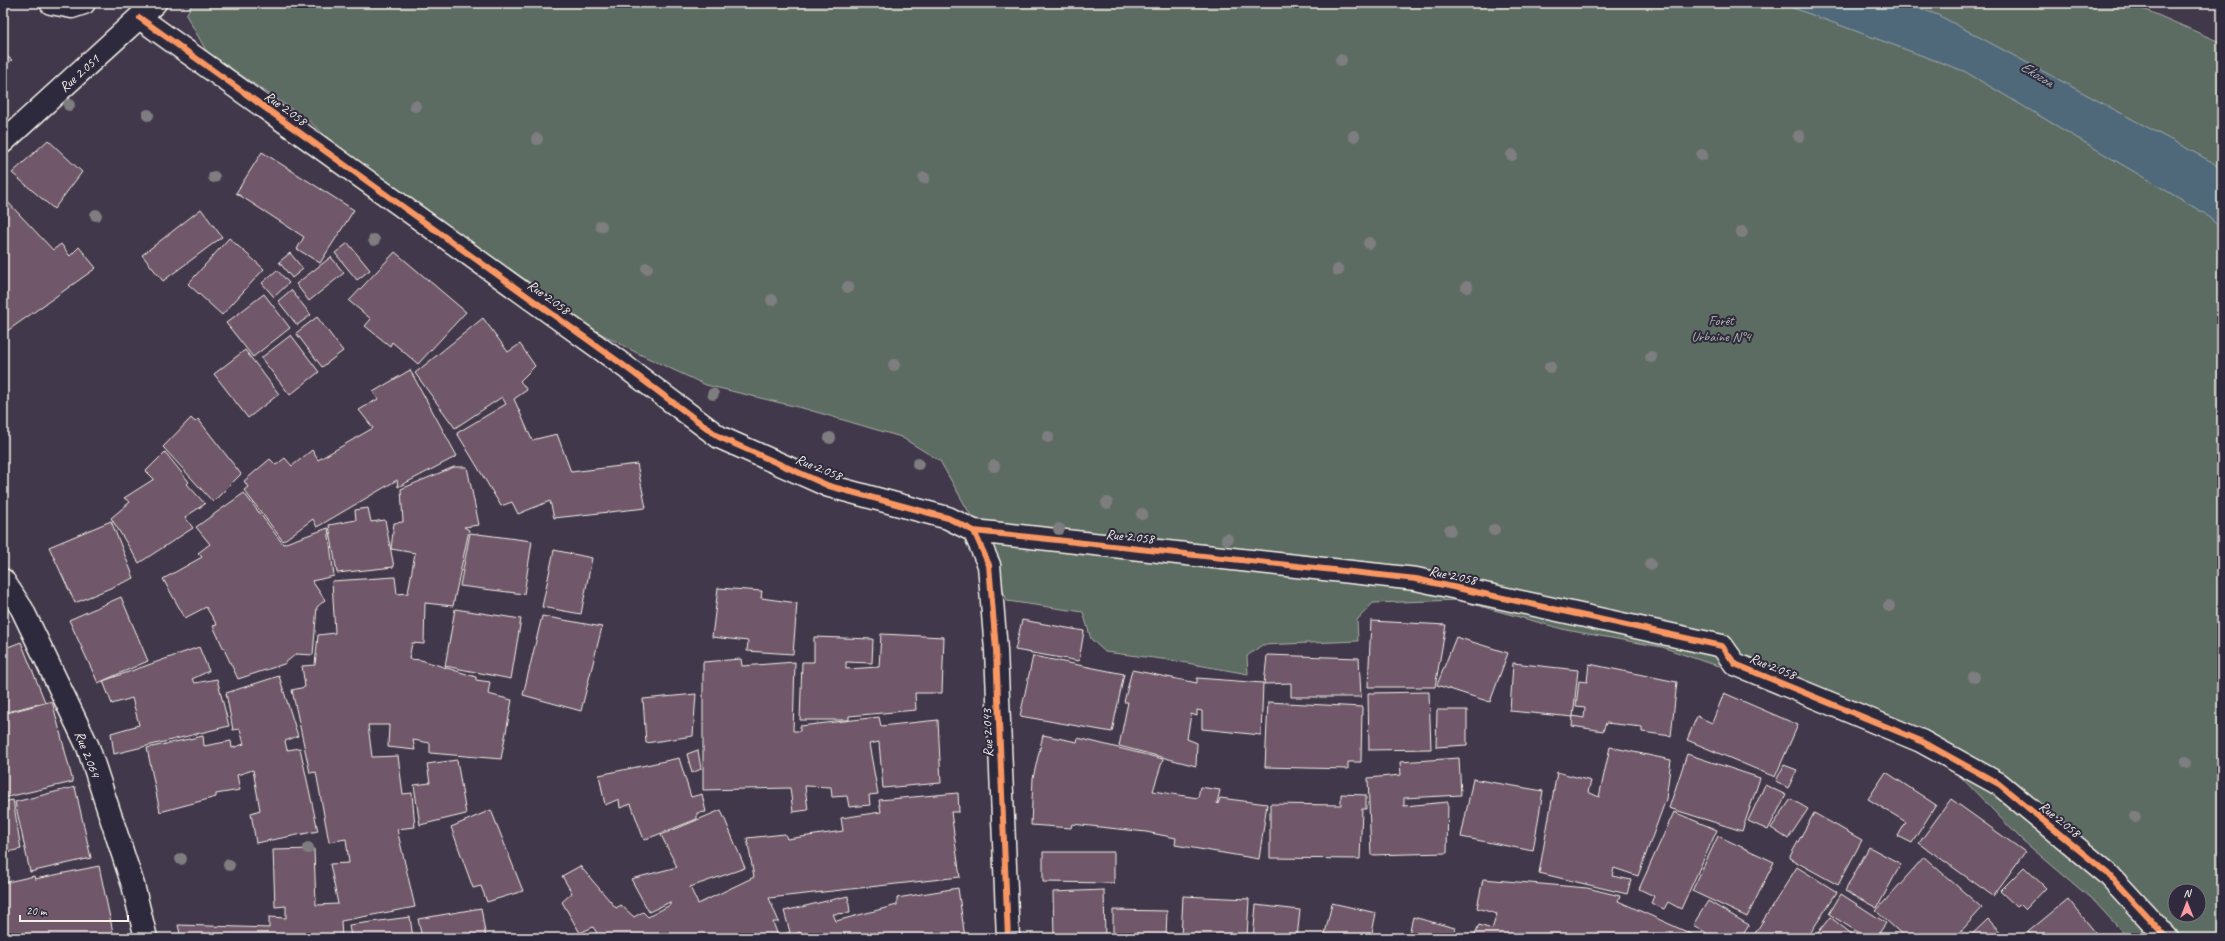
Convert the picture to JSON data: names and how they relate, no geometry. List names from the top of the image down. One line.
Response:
{"streets":{"street":["Rue 2.051","Rue 2.058","Rue 2.043","Rue 2.064"]},"crossings":[["Rue 2.051","Rue 2.058"],["Rue 2.058","Rue 2.043"]],"water":["Ekozoa"],"parks":["Forêt Urbaine N°4"],"scale_bar":"20 m","north":"top"}
